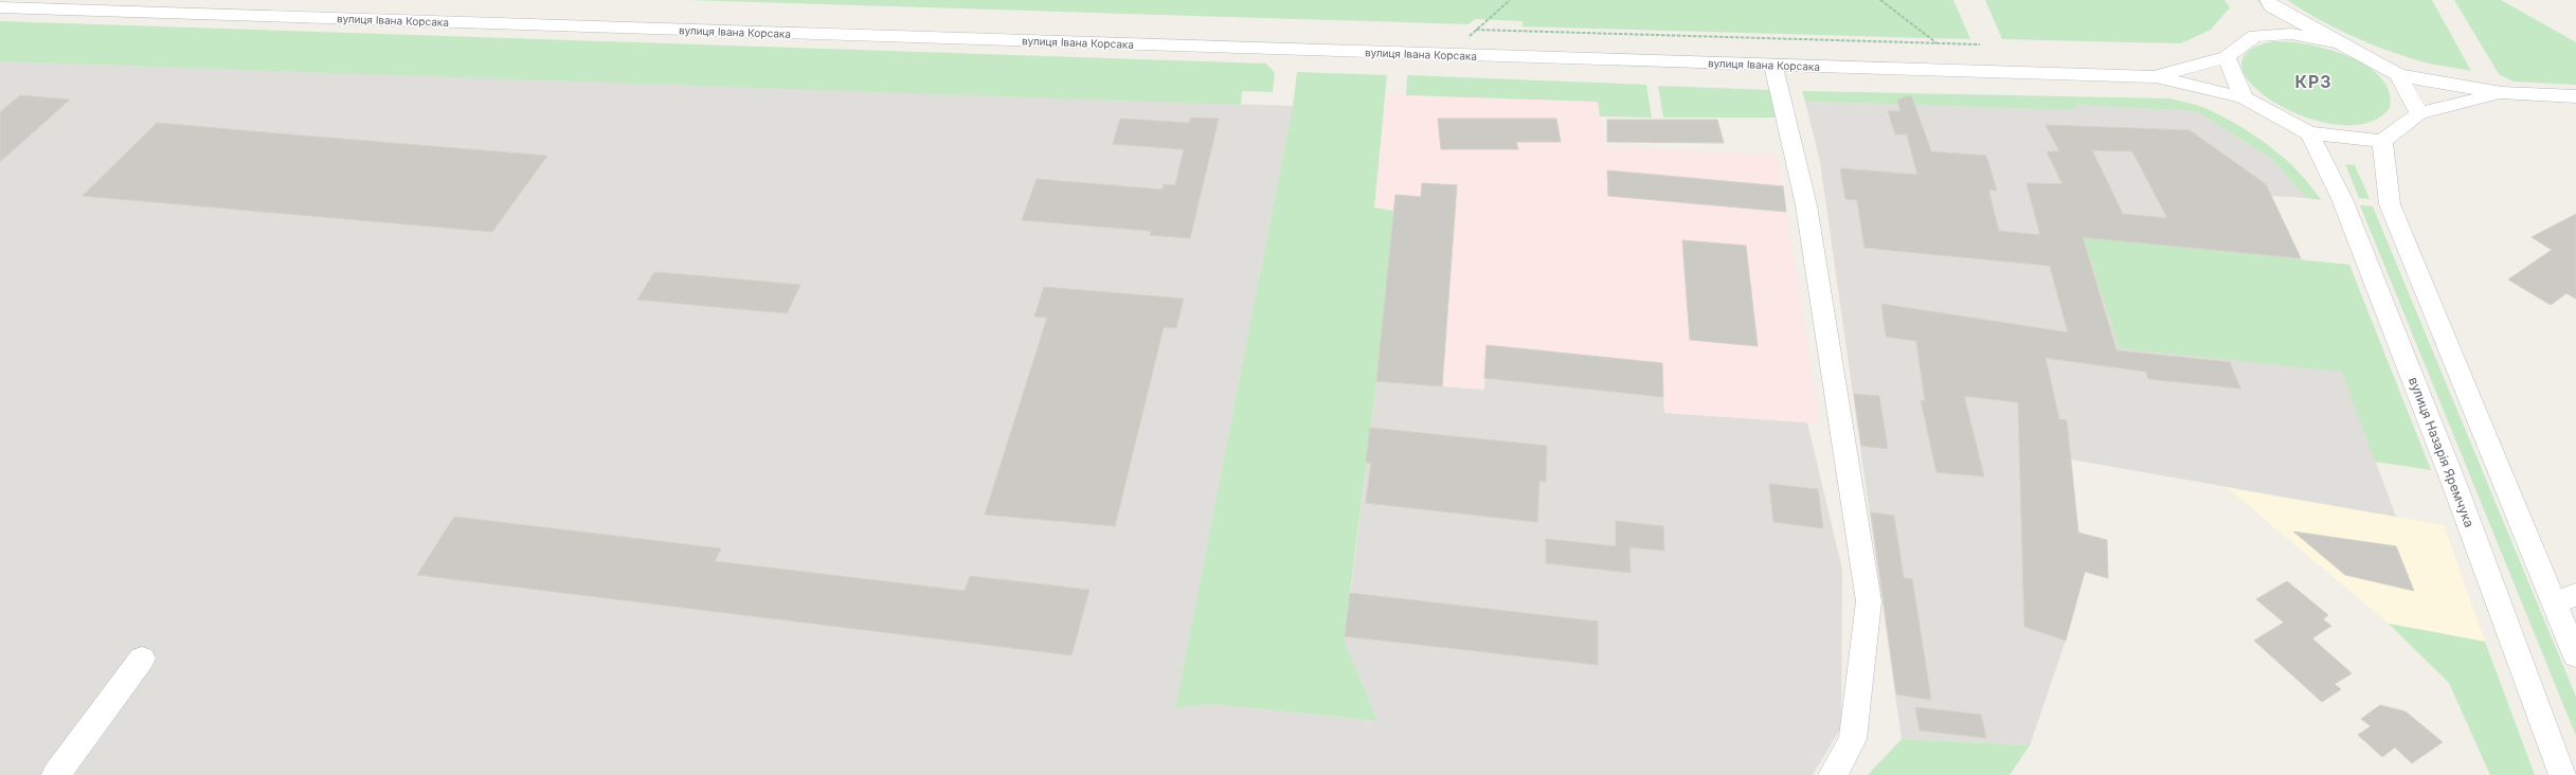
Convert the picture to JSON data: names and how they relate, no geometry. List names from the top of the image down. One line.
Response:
{"streets":{"street":["вулиця Івана Корсака","вулиця Назарія Яремчука"]},"districts":["КРЗ"]}
